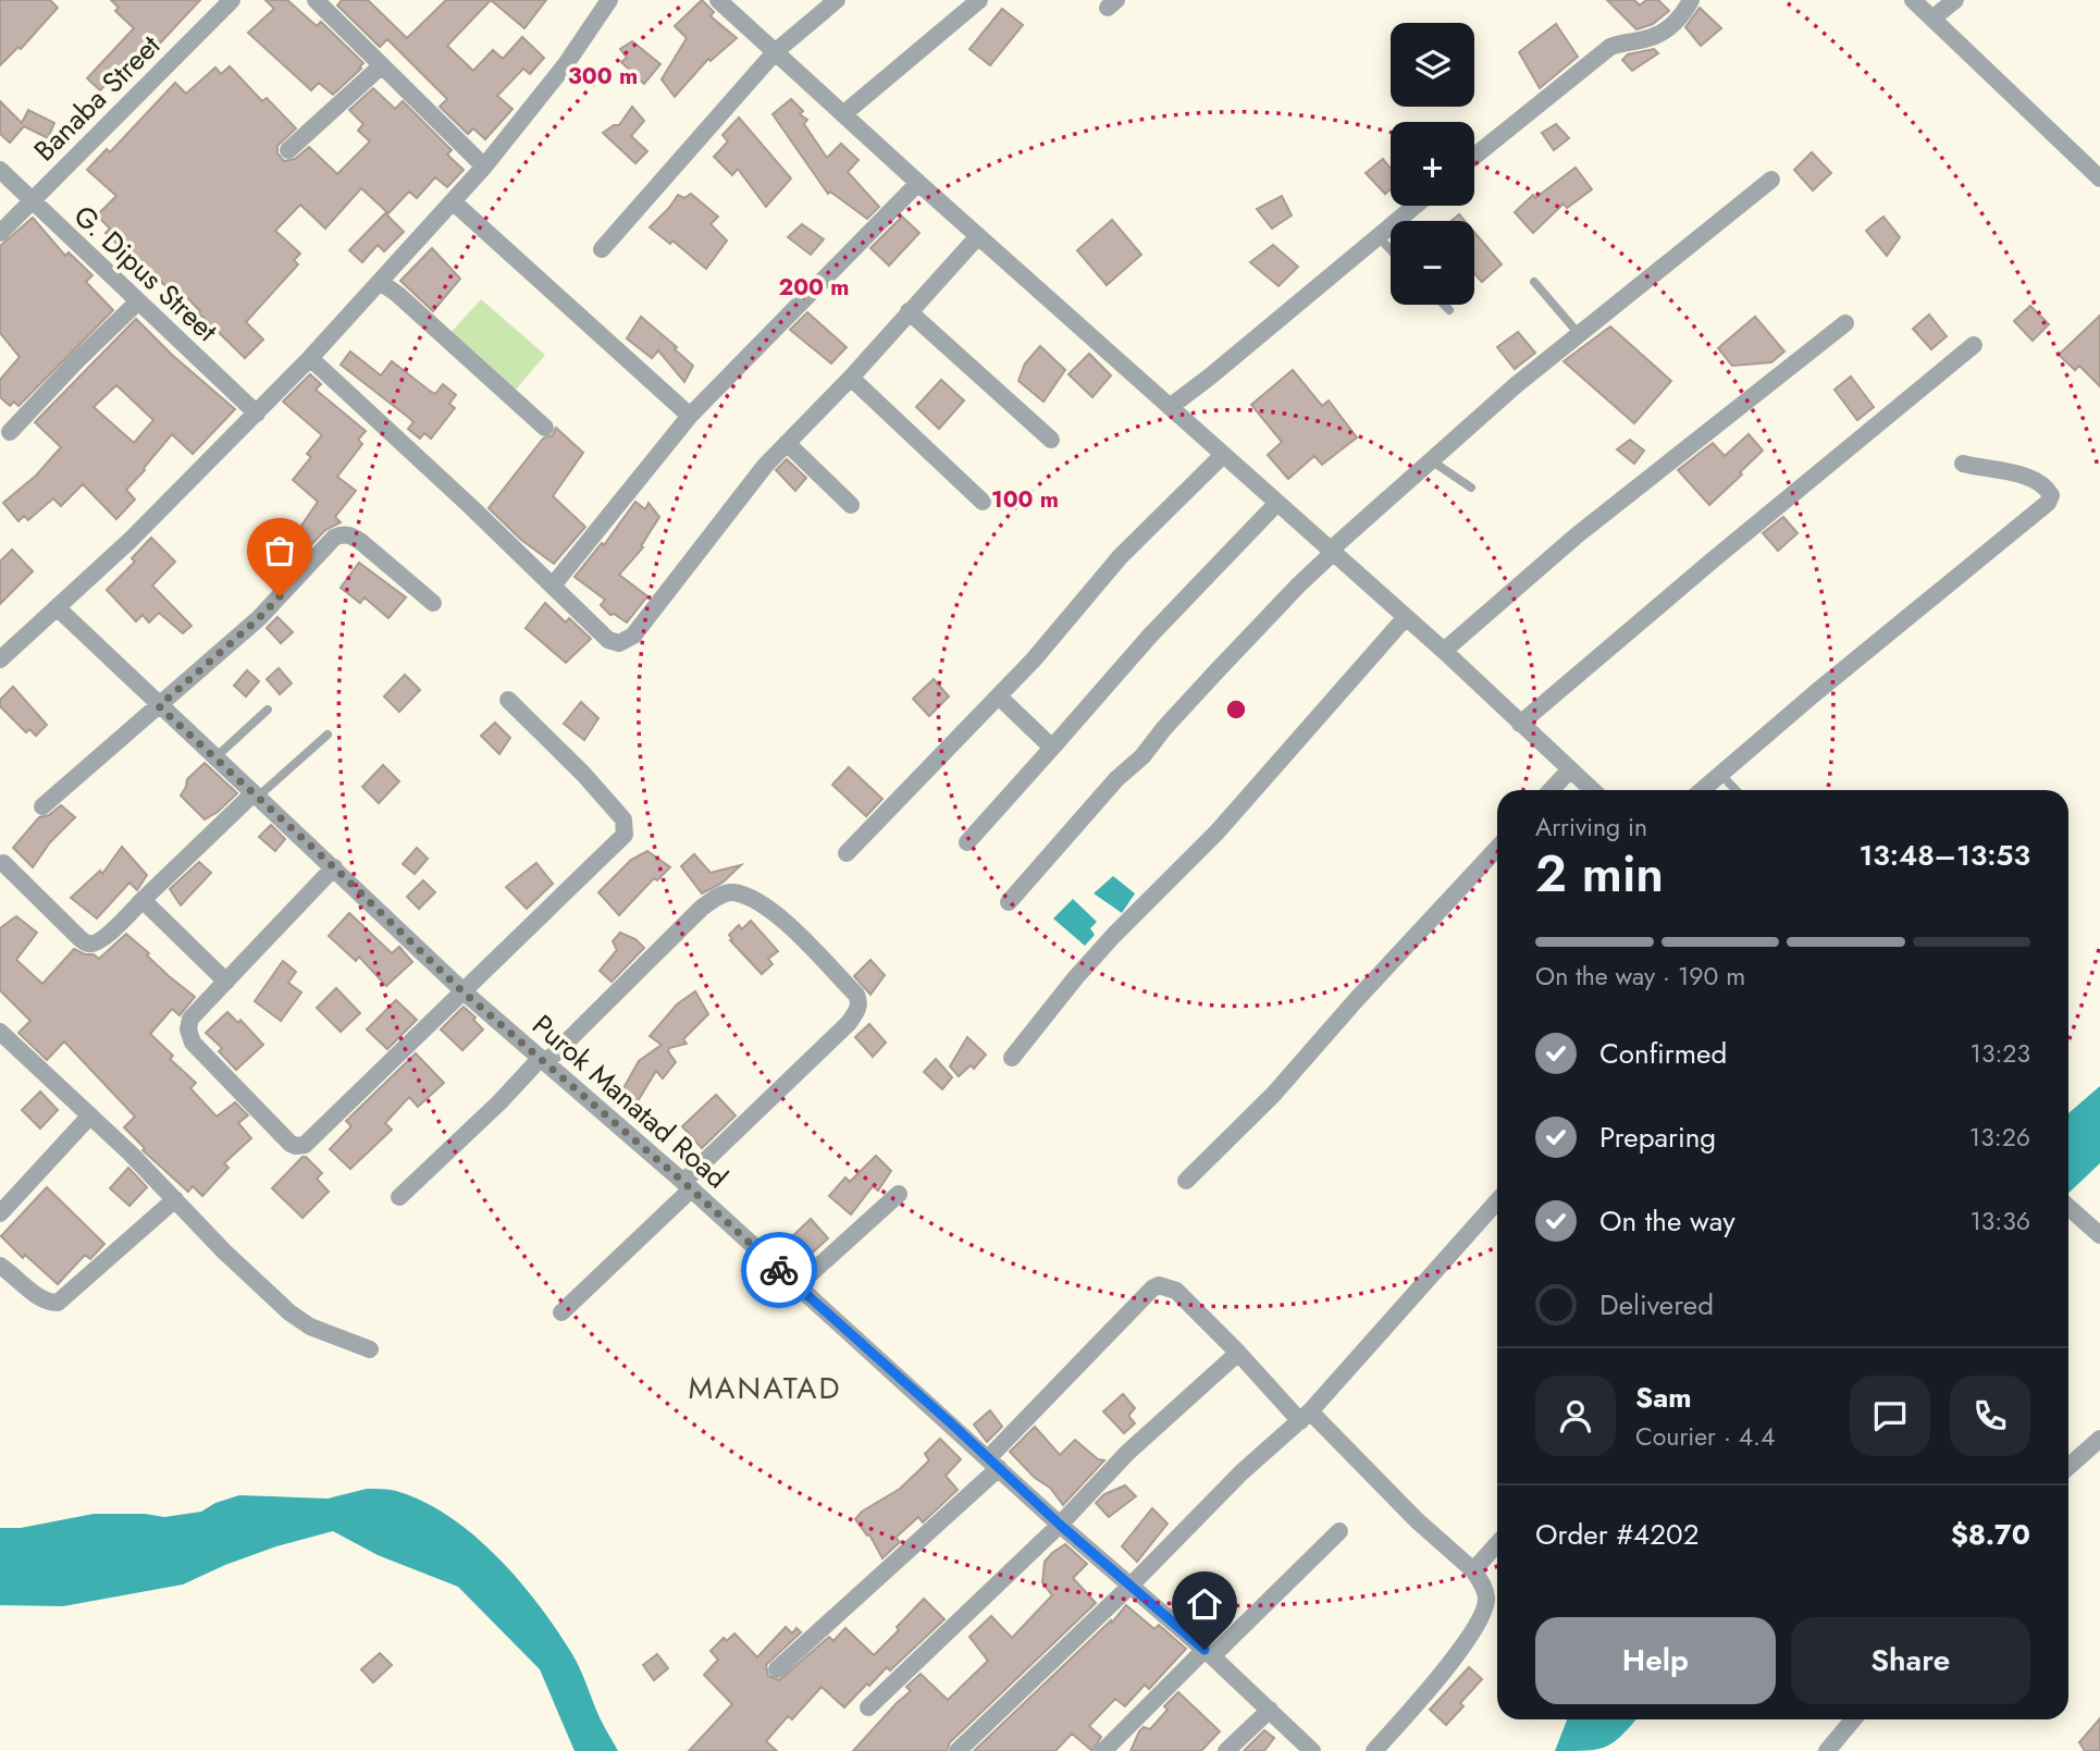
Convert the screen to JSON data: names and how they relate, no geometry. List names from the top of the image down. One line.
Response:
{"streets":{"street":["Banaba Street","G. Dipus Street","Purok Manatad Road"]},"crossings":[["Banaba Street","G. Dipus Street"]],"districts":["MANATAD"],"page":{"map_buttons":["+","−"],"heading":["2 min","Arriving in","13:48–13:53"],"panel":["Sam","Courier · 4.4","Order #4202","$8.70"],"bar":"On the way · 190 m","list":[["Confirmed","13:23"],["Preparing","13:26"],["On the way","13:36"],"Delivered"],"buttons":["Help","Share"]},"rings":["300 m","200 m","100 m"]}
